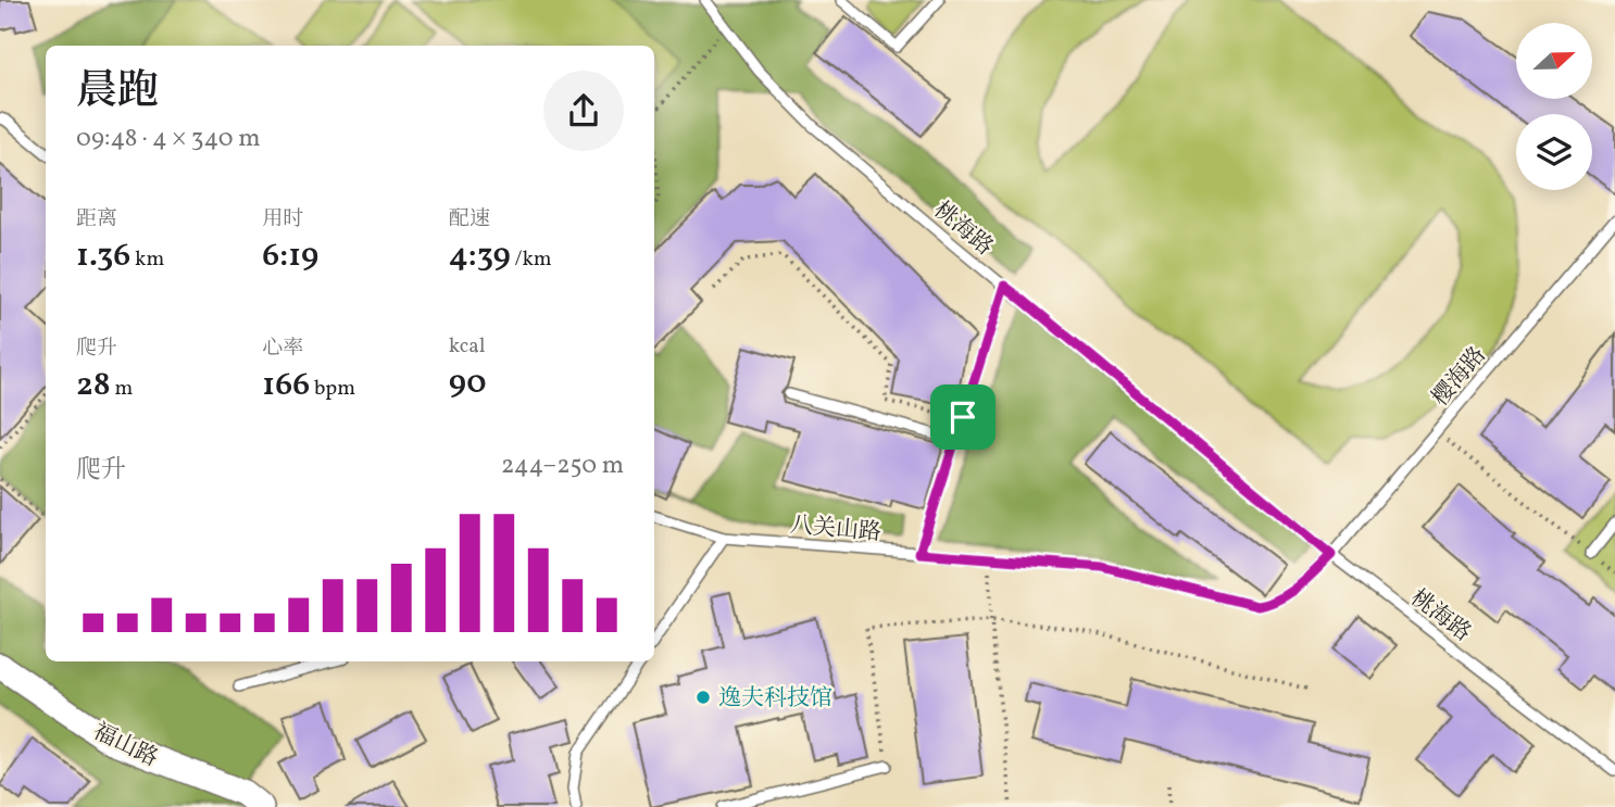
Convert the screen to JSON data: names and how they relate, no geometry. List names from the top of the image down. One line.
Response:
{"streets":{"street":["福山路"],"lane":["桃海路","樱海路","八关山路"]},"crossings":[["桃海路","樱海路"],["桃海路","八关山路"],["樱海路","八关山路"]],"places":["逸夫科技馆"],"north":"right","page":{"heading":["晨跑","09:48 · 4 × 340 m"],"stats":[["距离","1.36 km"],["用时","6:19"],["配速","4:39 /km"],["爬升","28 m"],["心率","166 bpm"],["kcal","90"]],"chart":["爬升","244–250 m"]}}
